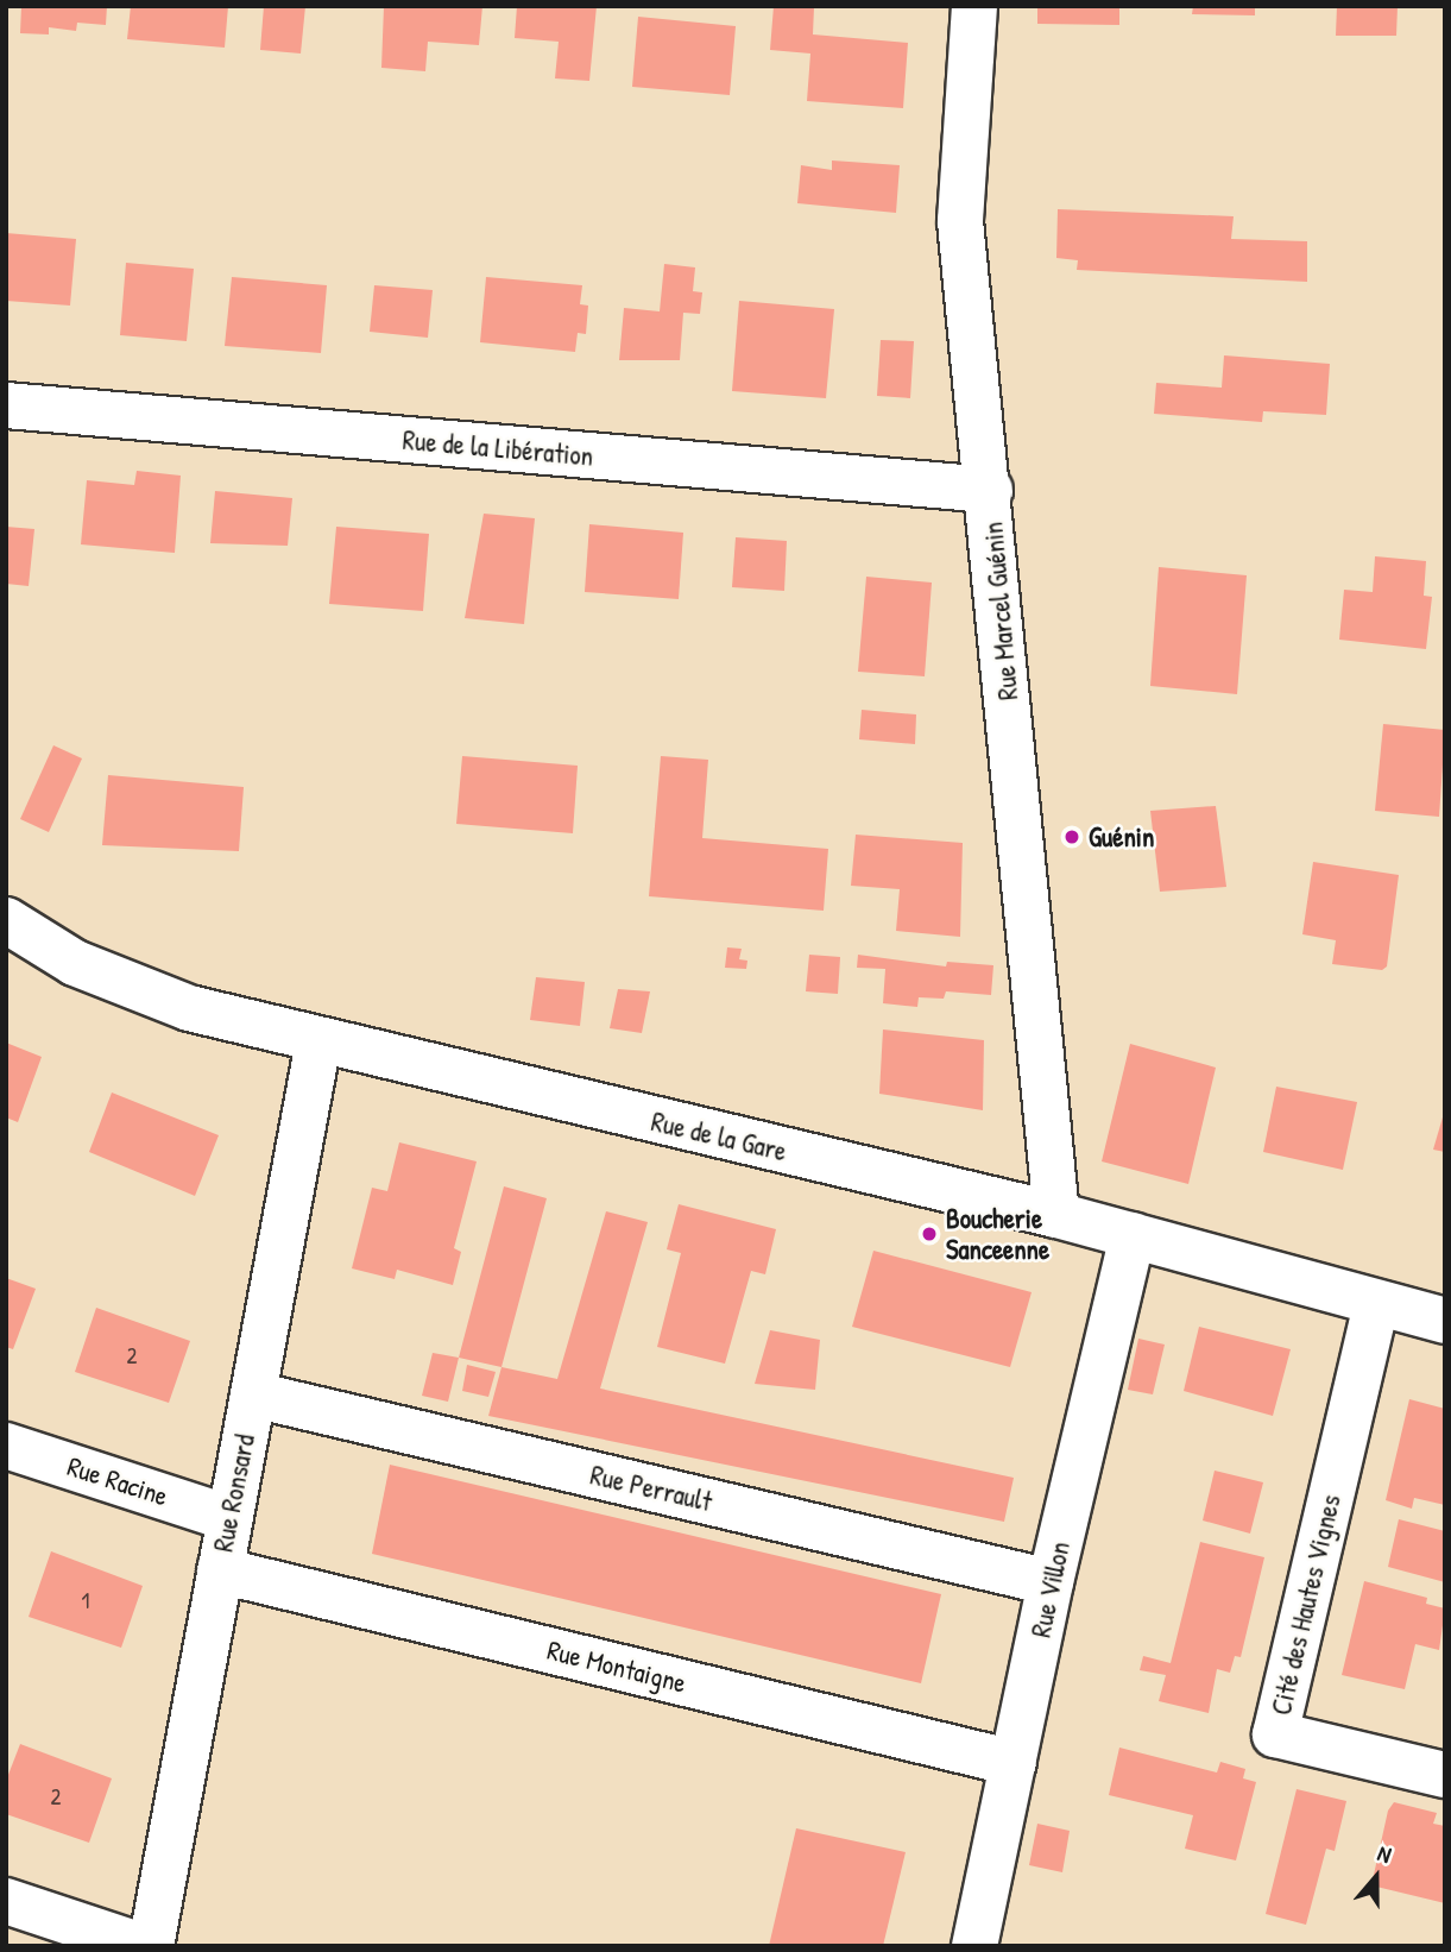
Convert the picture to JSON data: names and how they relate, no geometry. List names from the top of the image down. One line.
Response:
{"streets":{"street":["Rue de la Libération","Rue Marcel Guénin","Rue de la Gare","Rue Racine","Rue Perrault","Rue Ronsard","Rue Villon","Cité des Hautes Vignes","Rue Montaigne"]},"crossings":[["Rue de la Libération","Rue Marcel Guénin"],["Rue Marcel Guénin","Rue de la Gare"],["Rue de la Gare","Rue Ronsard"],["Rue de la Gare","Rue Villon"],["Rue de la Gare","Cité des Hautes Vignes"],["Rue Racine","Rue Ronsard"],["Rue Perrault","Rue Ronsard"],["Rue Perrault","Rue Villon"],["Rue Ronsard","Rue Montaigne"],["Rue Villon","Rue Montaigne"]],"places":["Guénin","Boucherie Sanceenne"],"house_numbers":["2","1","2"],"north":"top"}
